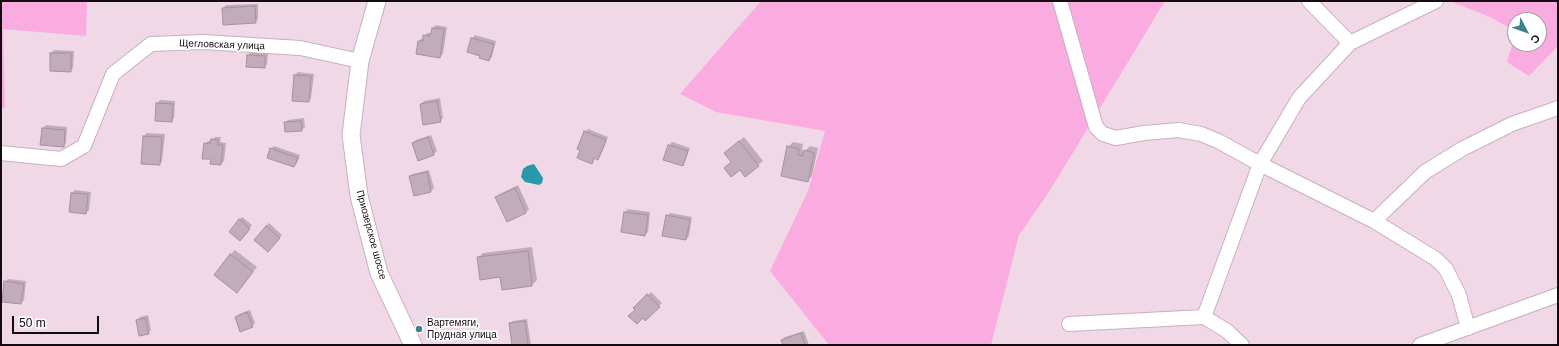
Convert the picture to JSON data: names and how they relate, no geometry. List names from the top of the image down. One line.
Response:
{"streets":{"main road":["Приозерское шоссе"],"street":["Щегловская улица"]},"crossings":[["Щегловская улица","Приозерское шоссе"]],"places":["Вартемяги, Прудная улица"],"scale_bar":"50 m","north":"bottom right"}
